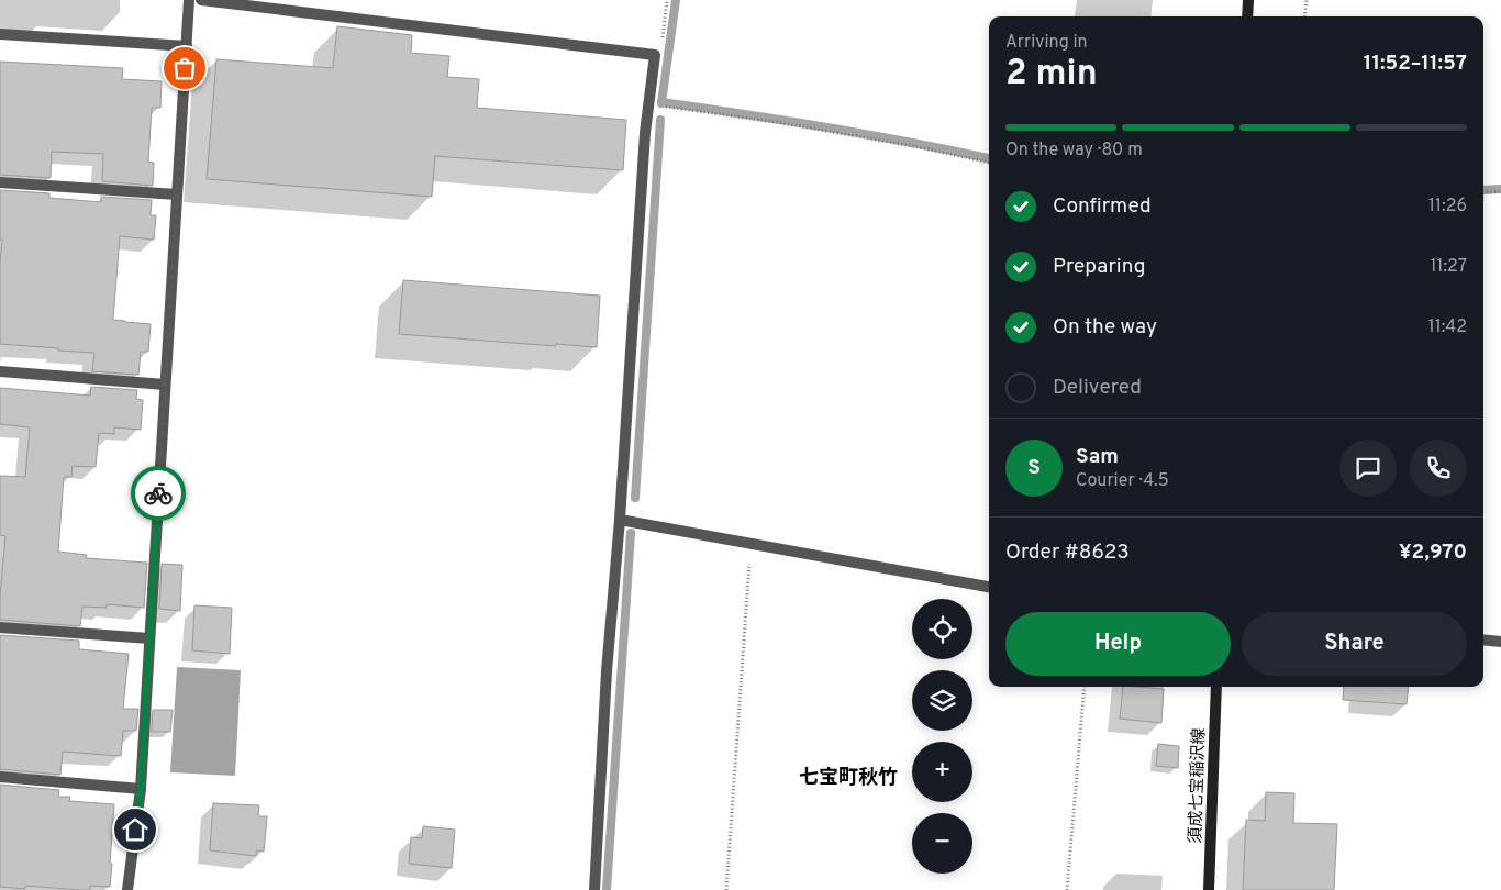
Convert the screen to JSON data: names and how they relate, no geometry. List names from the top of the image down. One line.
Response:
{"streets":{"main road":["須成七宝稲沢線"]},"districts":["七宝町秋竹"],"page":{"heading":["2 min","Arriving in","11:52–11:57"],"panel":["Sam","Courier · 4.5","Order #8623","¥2,970"],"bar":"On the way · 80 m","list":[["Confirmed","11:26"],["Preparing","11:27"],["On the way","11:42"],"Delivered"],"round":"S","map_buttons":["+","−"],"buttons":["Help","Share"]}}
